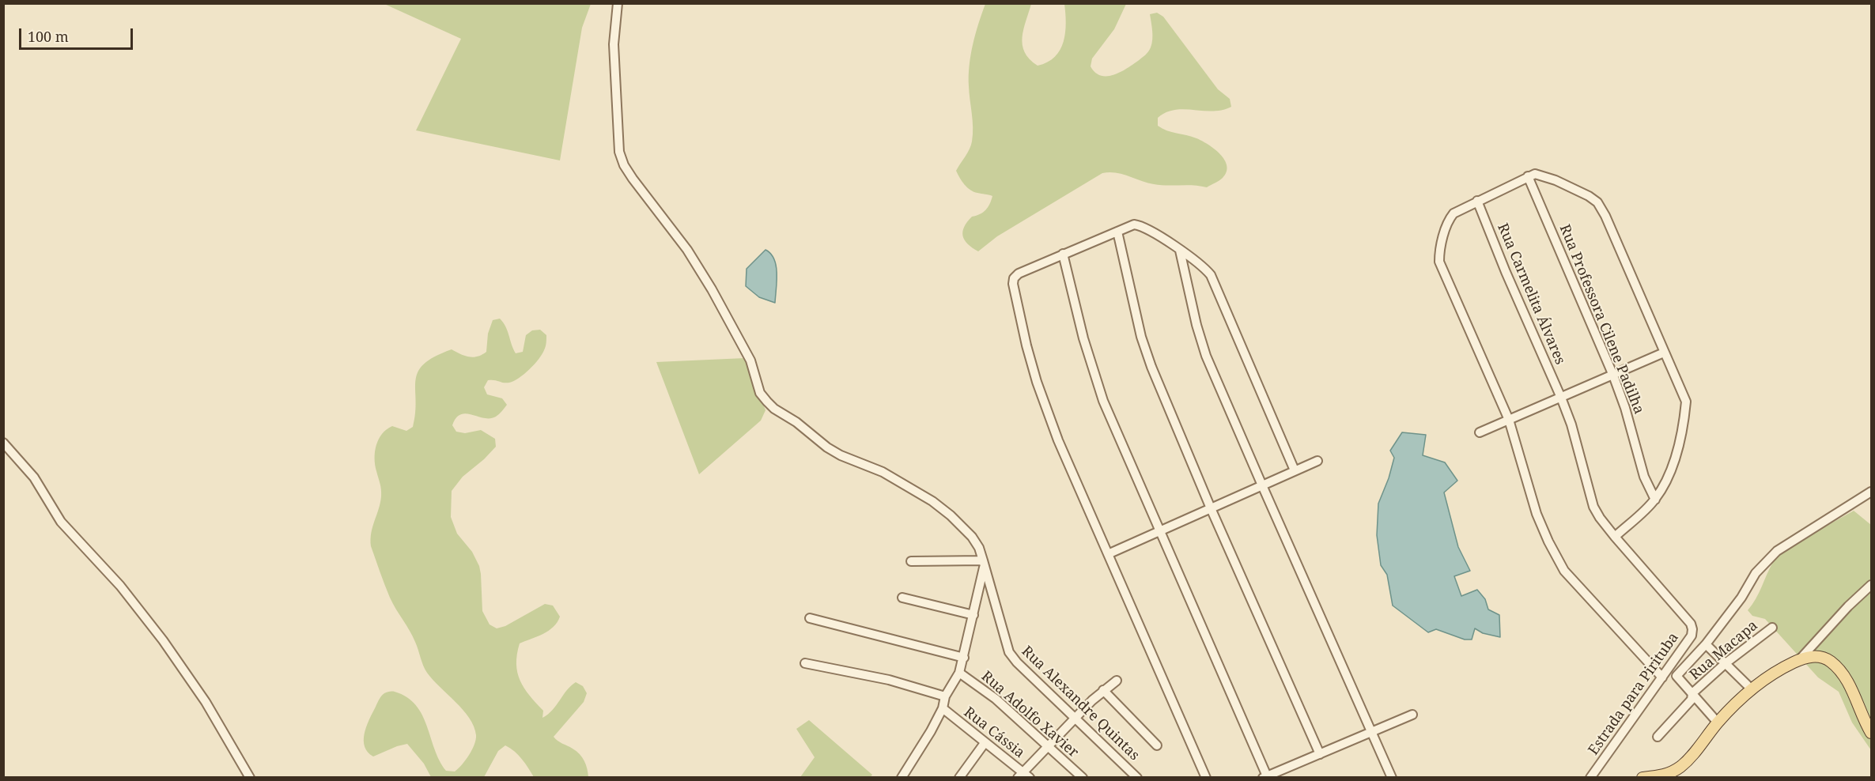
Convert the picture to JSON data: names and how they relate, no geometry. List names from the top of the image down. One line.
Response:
{"streets":{"street":["Rua Carmelita Álvares","Rua Professora Cilene Padilha","Rua Macapa","Estrada para Pirituba","Rua Alexandre Quintas","Rua Adolfo Xavier","Rua Cássia"]},"crossings":[["Rua Carmelita Álvares","Estrada para Pirituba"],["Rua Macapa","Estrada para Pirituba"]],"scale_bar":"100 m"}
